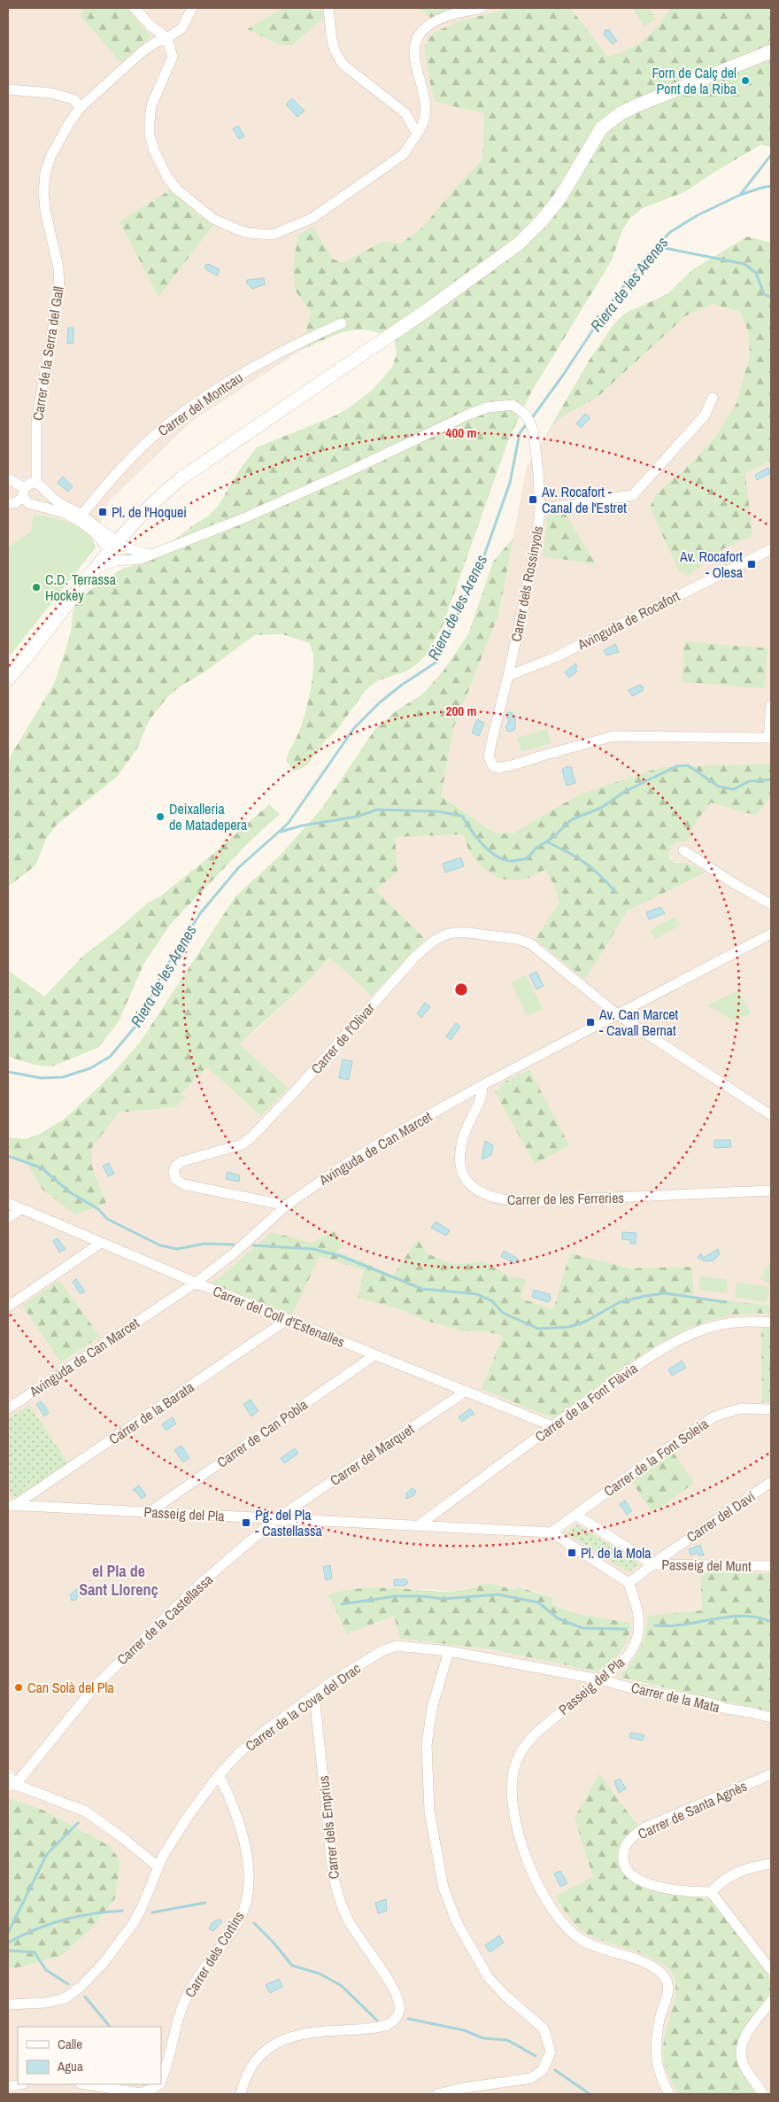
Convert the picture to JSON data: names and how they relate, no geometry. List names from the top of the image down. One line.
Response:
{"streets":{"street":["Carrer de la Serra del Gall","Carrer del Montcau","Carrer dels Rossinyols","Avinguda de Rocafort","Carrer de l'Olivar","Avinguda de Can Marcet","Carrer de les Ferreries","Carrer del Coll d'Estenalles","Carrer de la Font Flàvia","Carrer de la Barata","Carrer de Can Pobla","Carrer del Marquet","Carrer de la Font Soleia","Passeig del Pla","Carrer del Daví","Passeig del Munt","Carrer de la Castellassa","Carrer de la Mata","Carrer de la Cova del Drac","Carrer de Santa Agnès","Carrer dels Emprius","Carrer dels Cortins"]},"crossings":[["Carrer dels Rossinyols","Avinguda de Rocafort"],["Carrer de l'Olivar","Avinguda de Can Marcet"],["Avinguda de Can Marcet","Carrer de les Ferreries"],["Avinguda de Can Marcet","Carrer del Coll d'Estenalles"],["Carrer del Coll d'Estenalles","Carrer de la Font Flàvia"],["Carrer del Coll d'Estenalles","Carrer de la Barata"],["Carrer del Coll d'Estenalles","Carrer de Can Pobla"],["Carrer del Coll d'Estenalles","Carrer del Marquet"],["Carrer de la Font Flàvia","Passeig del Pla"],["Carrer de la Barata","Passeig del Pla"],["Carrer de Can Pobla","Passeig del Pla"],["Carrer del Marquet","Passeig del Pla"],["Carrer del Marquet","Carrer de la Castellassa"],["Carrer de la Font Soleia","Passeig del Pla"],["Carrer de la Font Soleia","Passeig del Munt"],["Passeig del Pla","Carrer del Daví"],["Passeig del Pla","Carrer de la Castellassa"],["Passeig del Pla","Carrer de la Mata"],["Carrer del Daví","Passeig del Munt"],["Carrer de la Mata","Carrer de la Cova del Drac"],["Carrer de la Cova del Drac","Carrer dels Emprius"],["Carrer de la Cova del Drac","Carrer dels Cortins"]],"districts":["el Pla de Sant Llorenç"],"water":["Riera de les Arenes"],"places":{"other":["Forn de Calç del Pont de la Riba","C.D. Terrassa Hockey","Deixalleria de Matadepera","Can Solà del Pla"],"transit":["Av. Rocafort - Canal de l'Estret","Pl. de l'Hoquei","Av. Rocafort - Olesa","Av. Can Marcet - Cavall Bernat","Pg. del Pla - Castellassa","Pl. de la Mola"]},"legend":["Calle","Agua"],"rings":["400 m","200 m"]}
